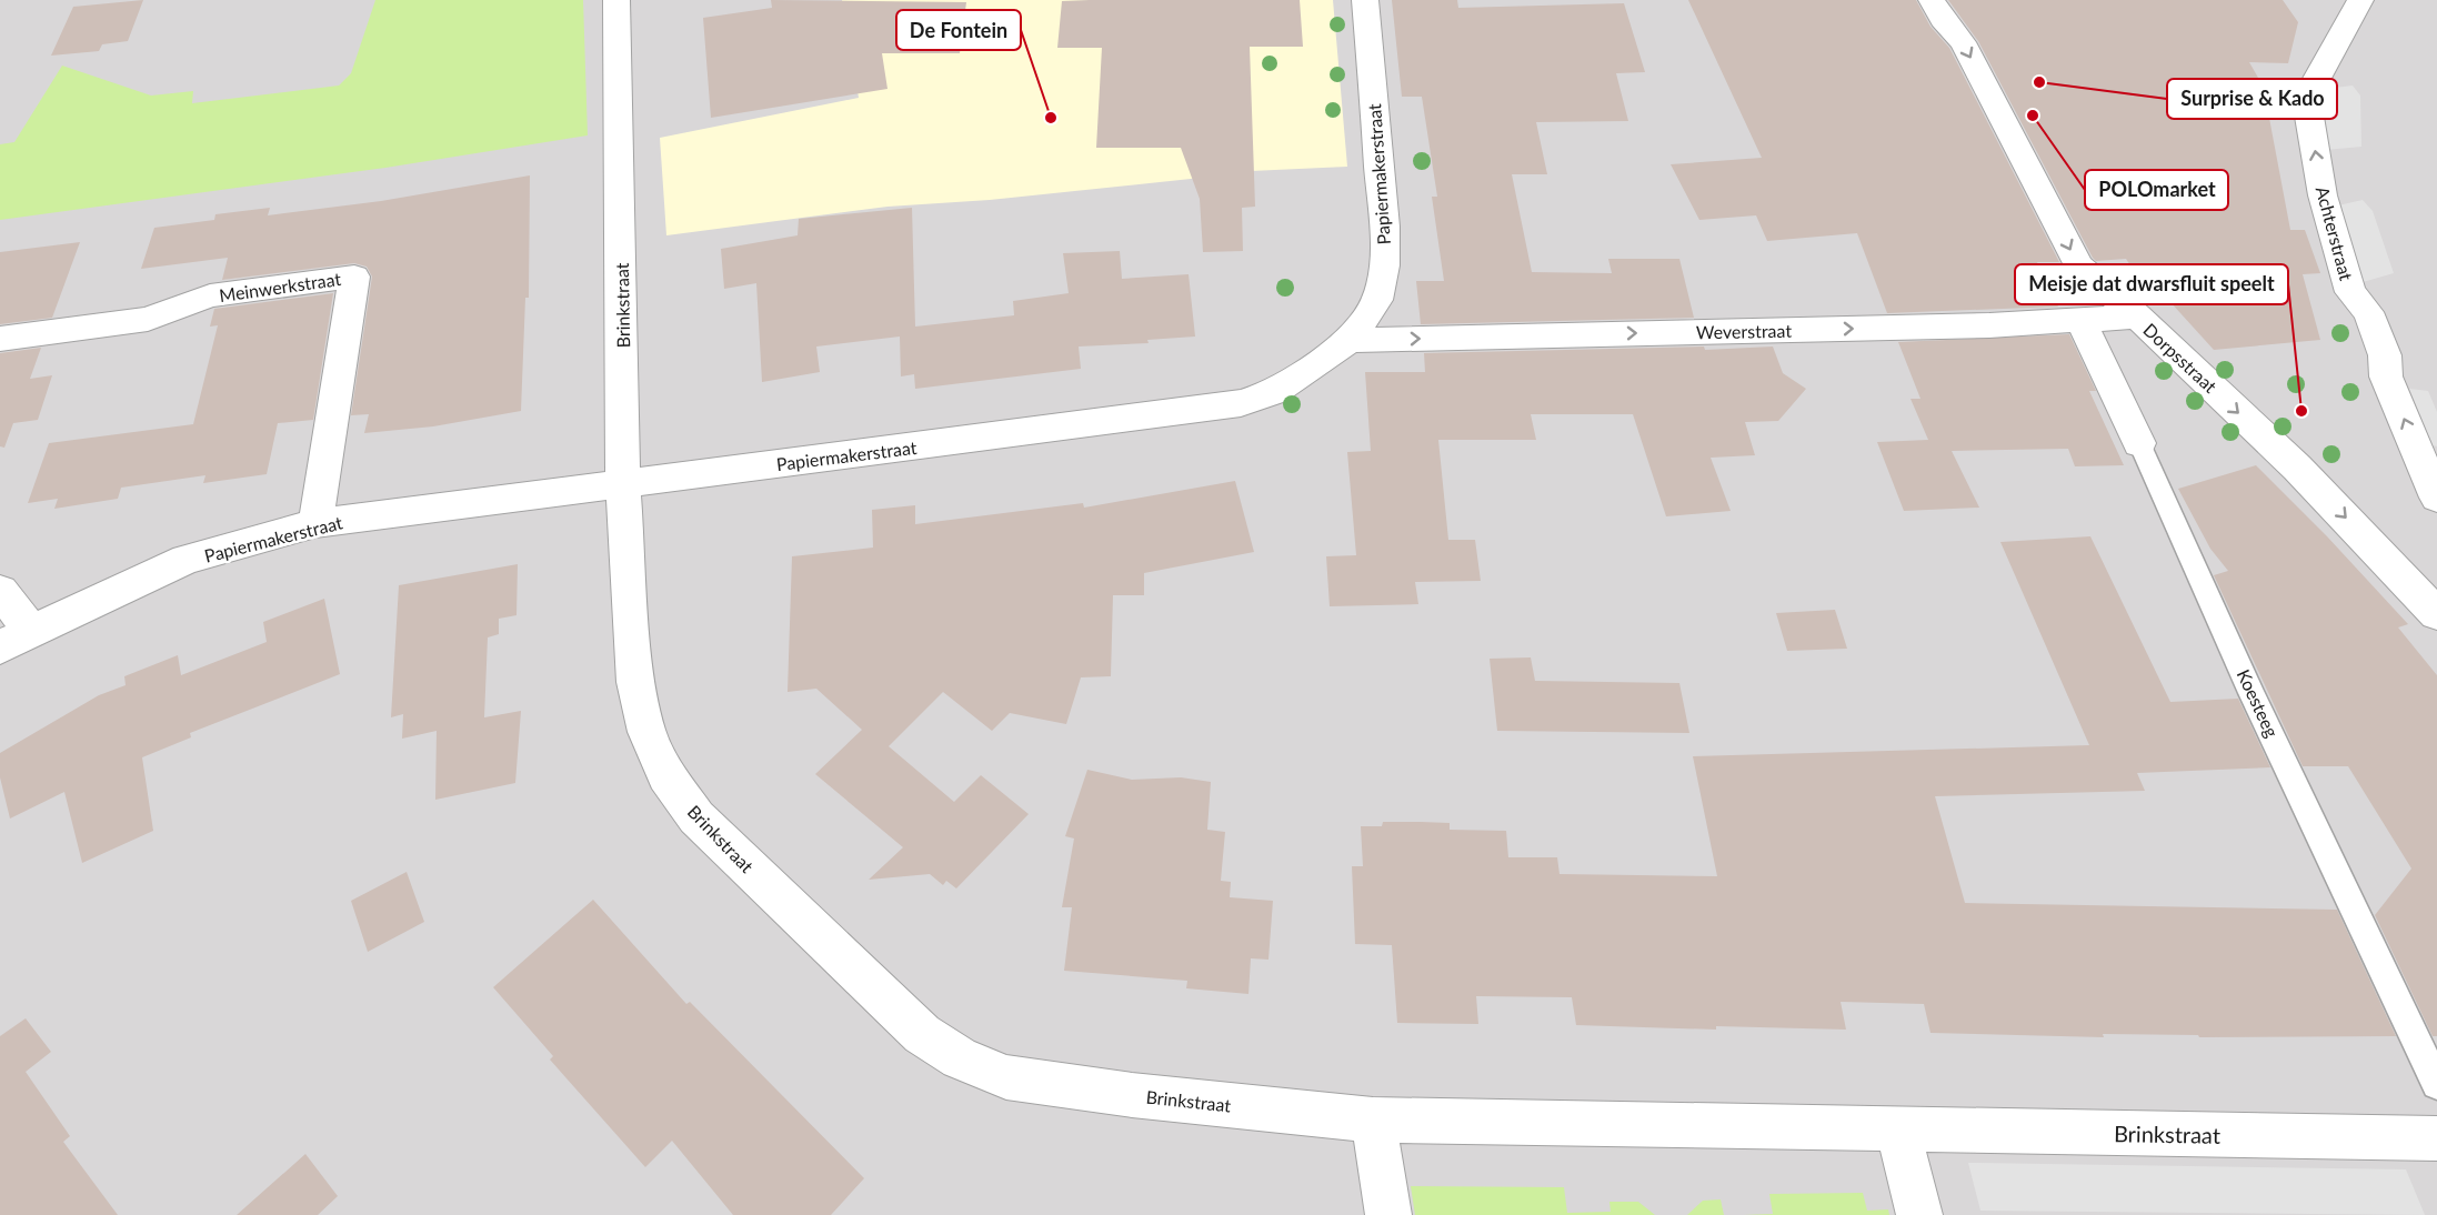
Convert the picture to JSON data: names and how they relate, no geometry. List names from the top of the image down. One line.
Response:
{"streets":{"street":["Papiermakerstraat","Achterstraat","Meinwerkstraat","Brinkstraat","Weverstraat","Dorpsstraat","Koesteeg"]},"crossings":[["Papiermakerstraat","Meinwerkstraat"],["Papiermakerstraat","Brinkstraat"],["Papiermakerstraat","Weverstraat"],["Weverstraat","Dorpsstraat"],["Weverstraat","Koesteeg"]],"one_way":["Achterstraat","Weverstraat","Dorpsstraat"],"places":["Surprise & Kado","POLOmarket","De Fontein","Meisje dat dwarsfluit speelt"]}
